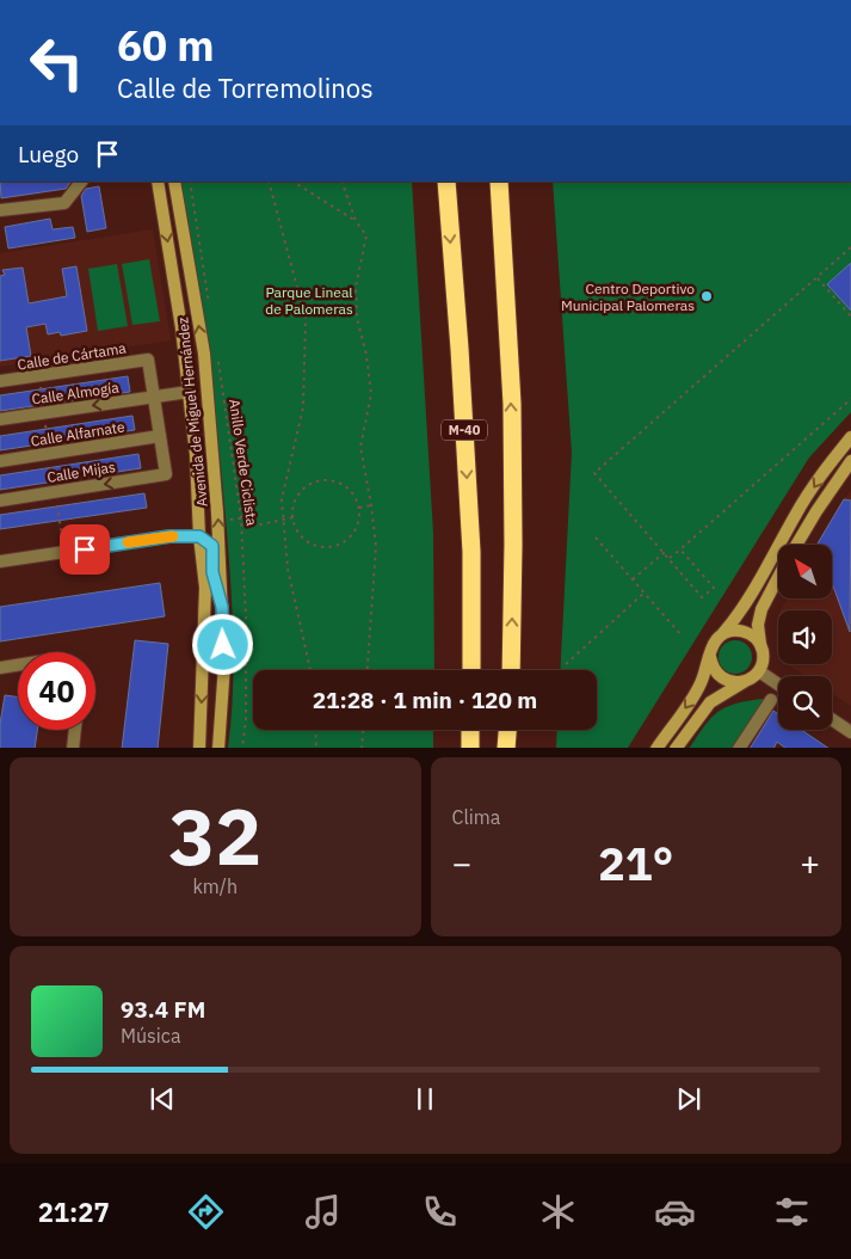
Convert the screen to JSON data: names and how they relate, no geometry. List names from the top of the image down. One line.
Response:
{"streets":{"highway":["M-40"],"street":["Calle de Cártama","Calle Almogía","Avenida de Miguel Hernández","Calle Alfarnate","Calle Mijas"],"path":["Anillo Verde Ciclista"]},"crossings":[["Calle de Cártama","Calle Almogía"],["Calle Almogía","Avenida de Miguel Hernández"],["Calle Alfarnate","Calle Mijas"]],"one_way":["Calle Almogía"],"parks":["Parque Lineal de Palomeras"],"places":["Centro Deportivo Municipal Palomeras"],"north":"top left","page":{"turn":["60 m","Calle de Torremolinos"],"then":"Luego","limit":"40","trip":"21:28 · 1 min · 120 m","tile":[["32","km/h"],"Clima"],"heat":["−","21°","+"],"song":["93.4 FM","Música"],"tabs":"21:27"}}
